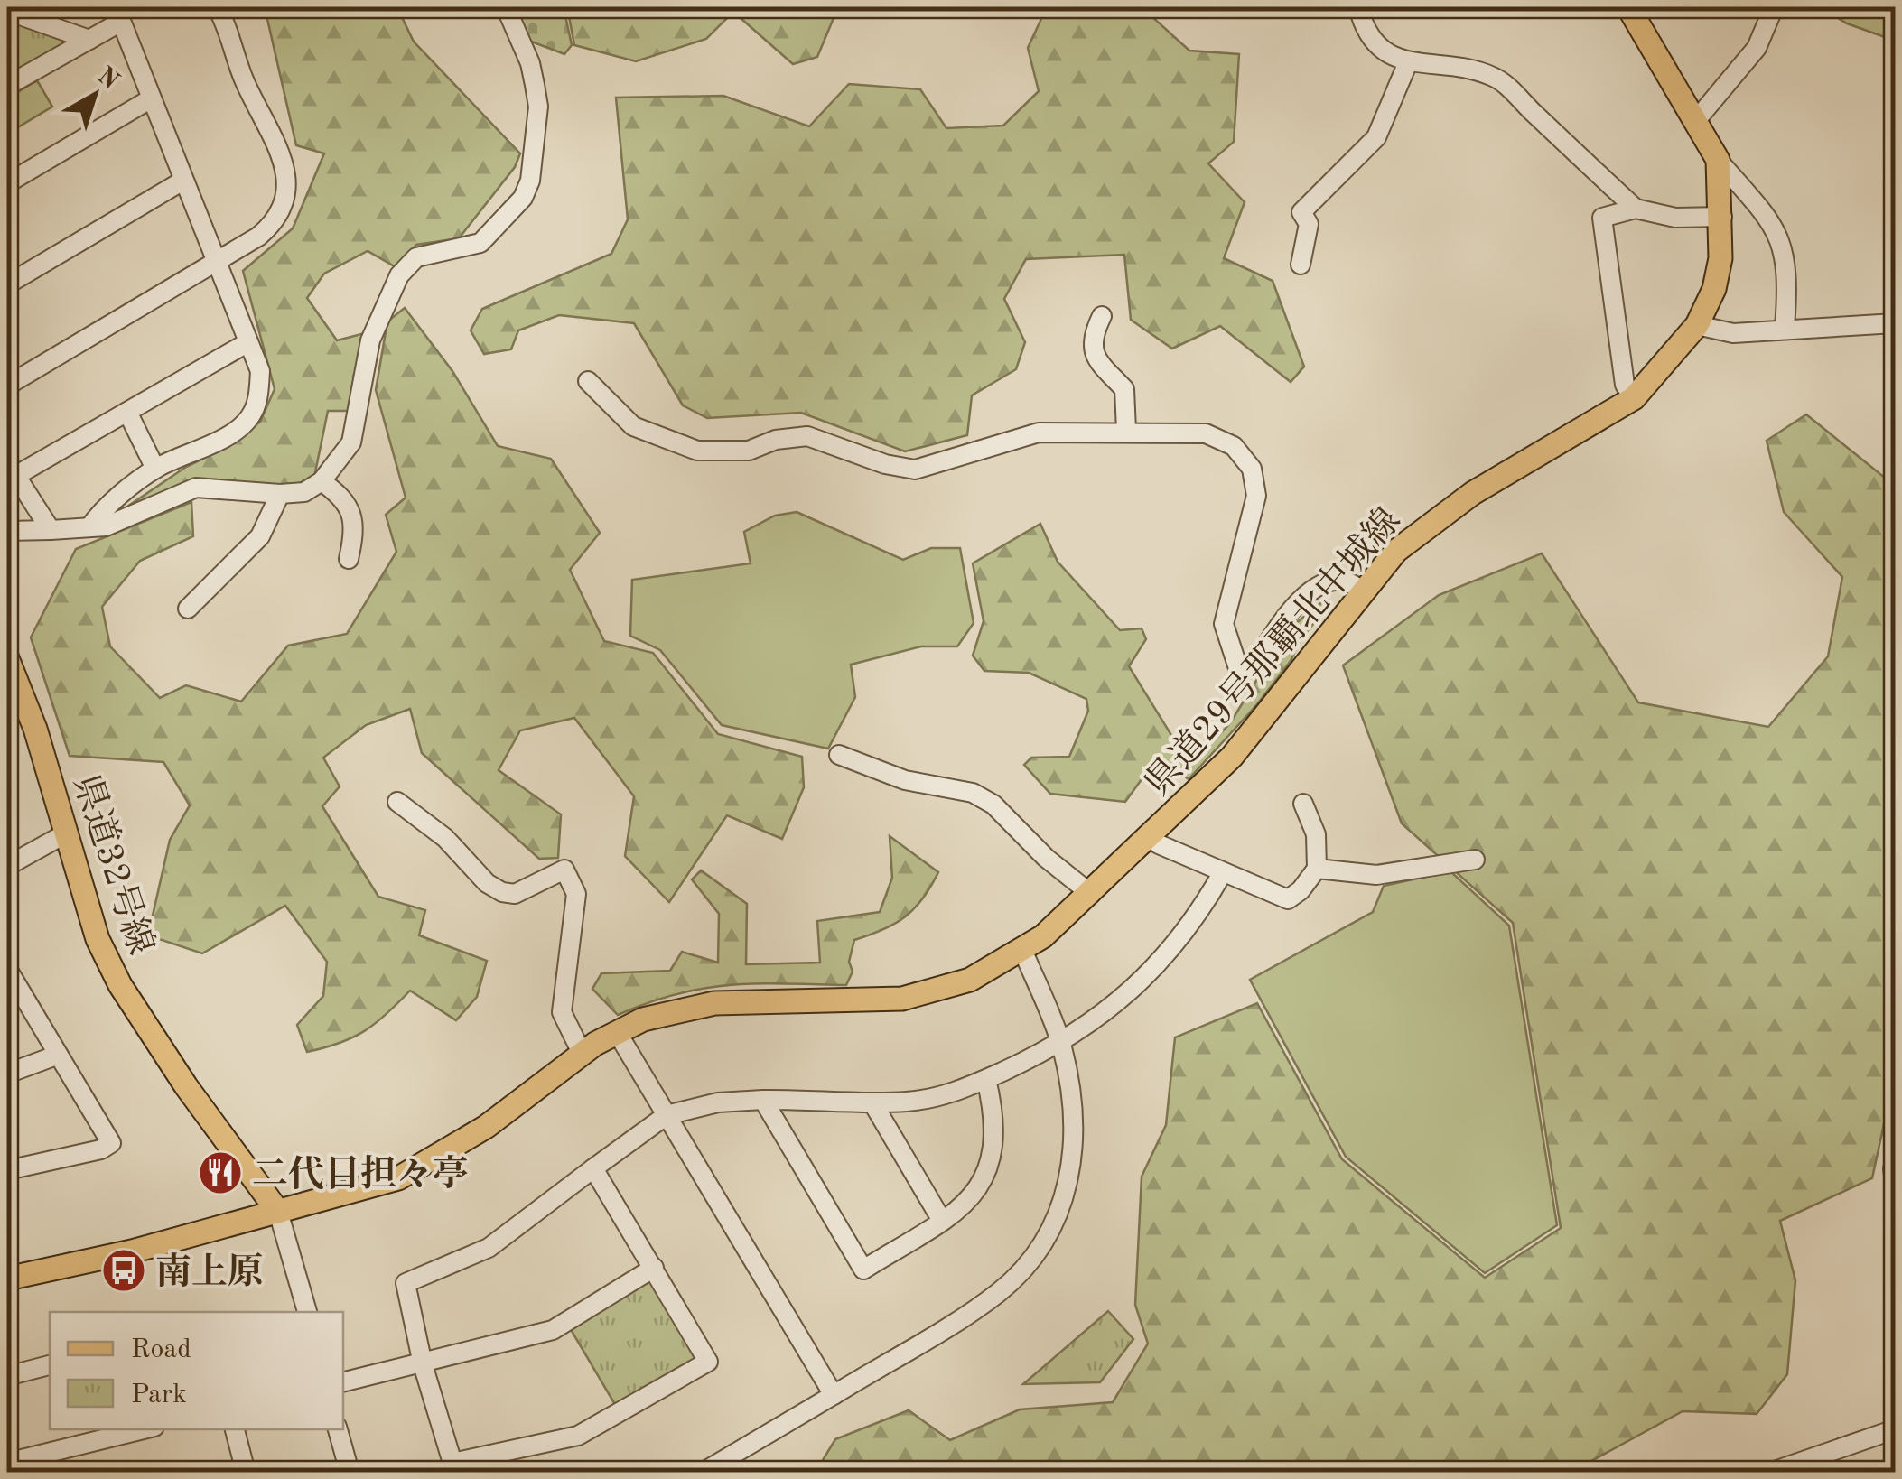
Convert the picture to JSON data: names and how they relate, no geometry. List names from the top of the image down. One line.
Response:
{"streets":{"main road":["県道29号那覇北中城線","県道32号線"]},"crossings":[["県道29号那覇北中城線","県道32号線"]],"places":{"restaurant":["二代目担々亭"],"bus stop":["南上原"]},"legend":["Road","Park"],"north":"top right"}
